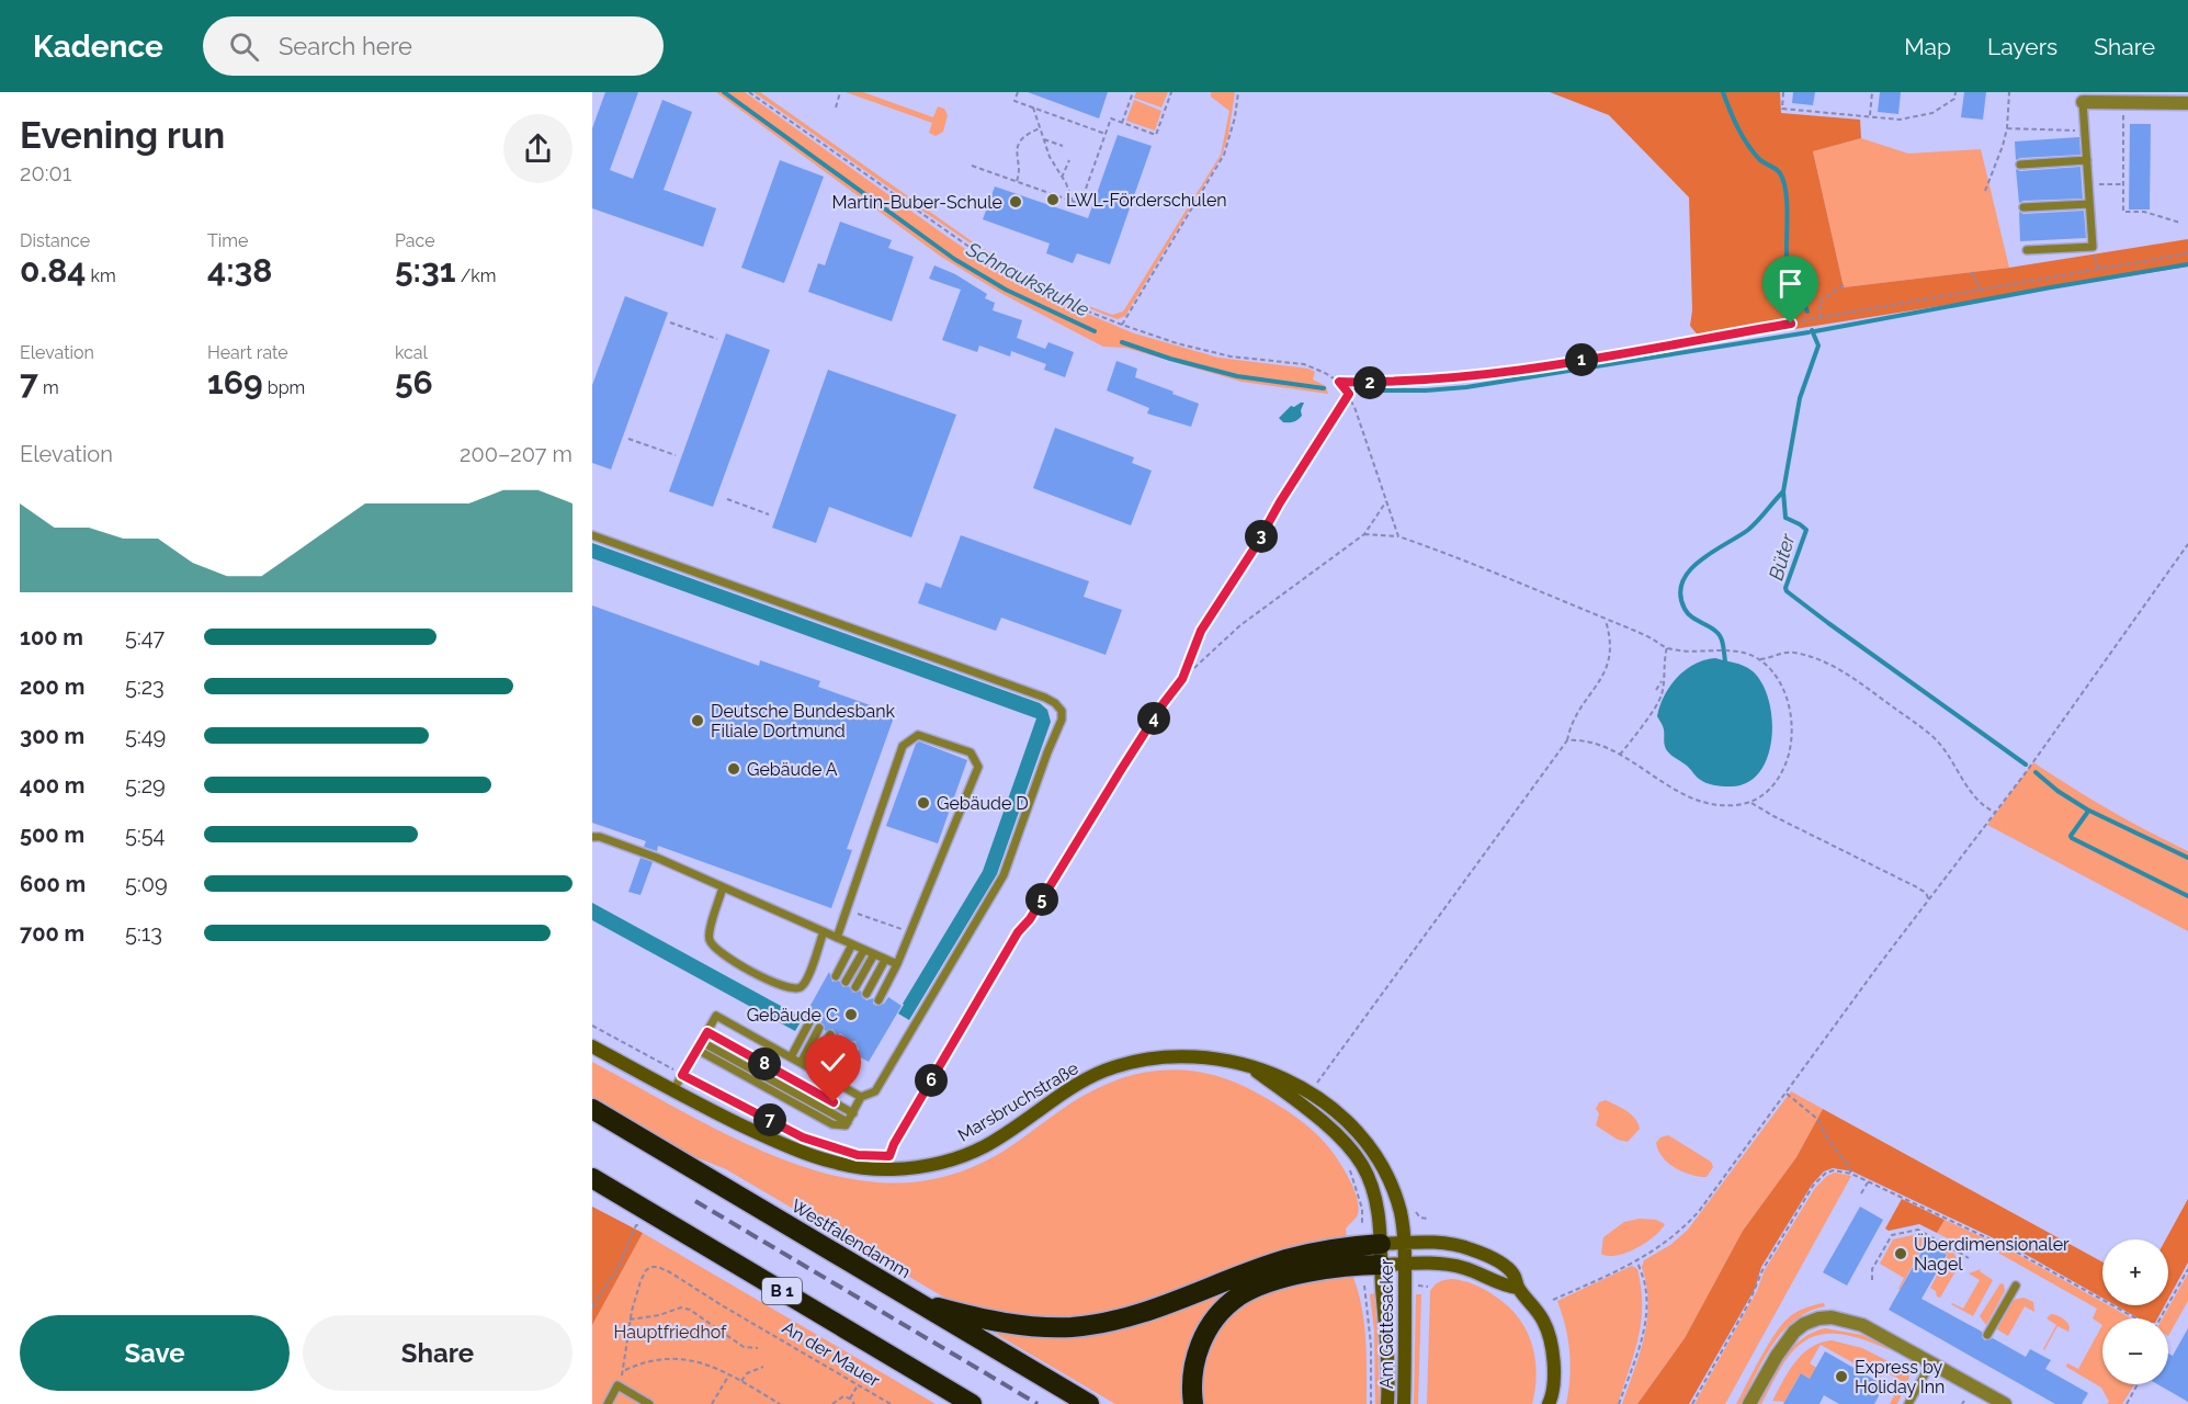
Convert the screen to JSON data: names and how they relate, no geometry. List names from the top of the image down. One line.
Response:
{"streets":{"highway":["Westfalendamm","B 1"],"street":["Marsbruchstraße","Am Gottesacker"],"path":["An der Mauer"]},"crossings":[["Marsbruchstraße","Am Gottesacker"]],"water":["Schnaukskuhle","Büter"],"parks":["Hauptfriedhof"],"places":["LWL-Förderschulen","Martin-Buber-Schule","Deutsche Bundesbank Filiale Dortmund","Gebäude A","Gebäude D","Gebäude C","Überdimensionaler Nagel","Express by Holiday Inn"],"page":{"header":"Kadence","search":"Search here","nav":["Map","Layers","Share"],"heading":["Evening run","20:01"],"stats":[["Distance","0.84 km"],["Time","4:38"],["Pace","5:31 /km"],["Elevation","7 m"],["Heart rate","169 bpm"],["kcal","56"]],"pins":["1","2","3","4","5","8","6","7"],"chart":["Elevation","200–207 m"],"list":[{"name":"100 m","note":"5:47"},{"name":"200 m","note":"5:23"},{"name":"300 m","note":"5:49"},{"name":"400 m","note":"5:29"},{"name":"500 m","note":"5:54"},{"name":"600 m","note":"5:09"},{"name":"700 m","note":"5:13"}],"map_buttons":["+","−"],"buttons":["Save","Share"]}}
